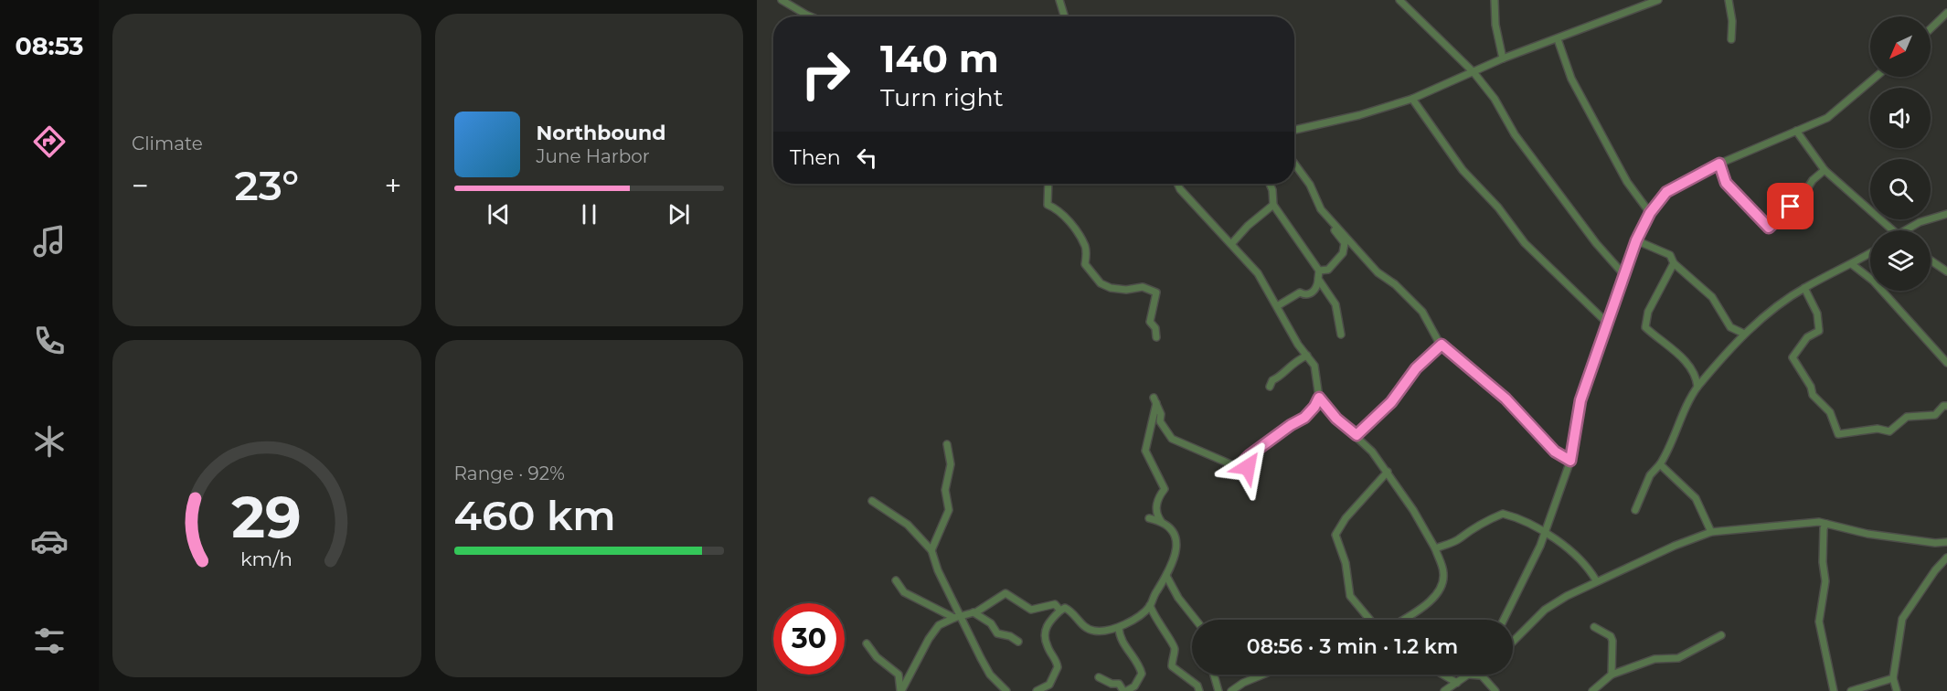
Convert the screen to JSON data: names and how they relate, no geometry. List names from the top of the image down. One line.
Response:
{"north":"bottom left","page":{"tabs":"08:53","tile":["Climate",["Range · 92%","460 km"]],"turn":["140 m","Turn right"],"song":["Northbound","June Harbor"],"then":"Then","heat":["−","23°","+"],"limit":"30","trip":"08:56 · 3 min · 1.2 km","gauge":["29","km/h"]}}
